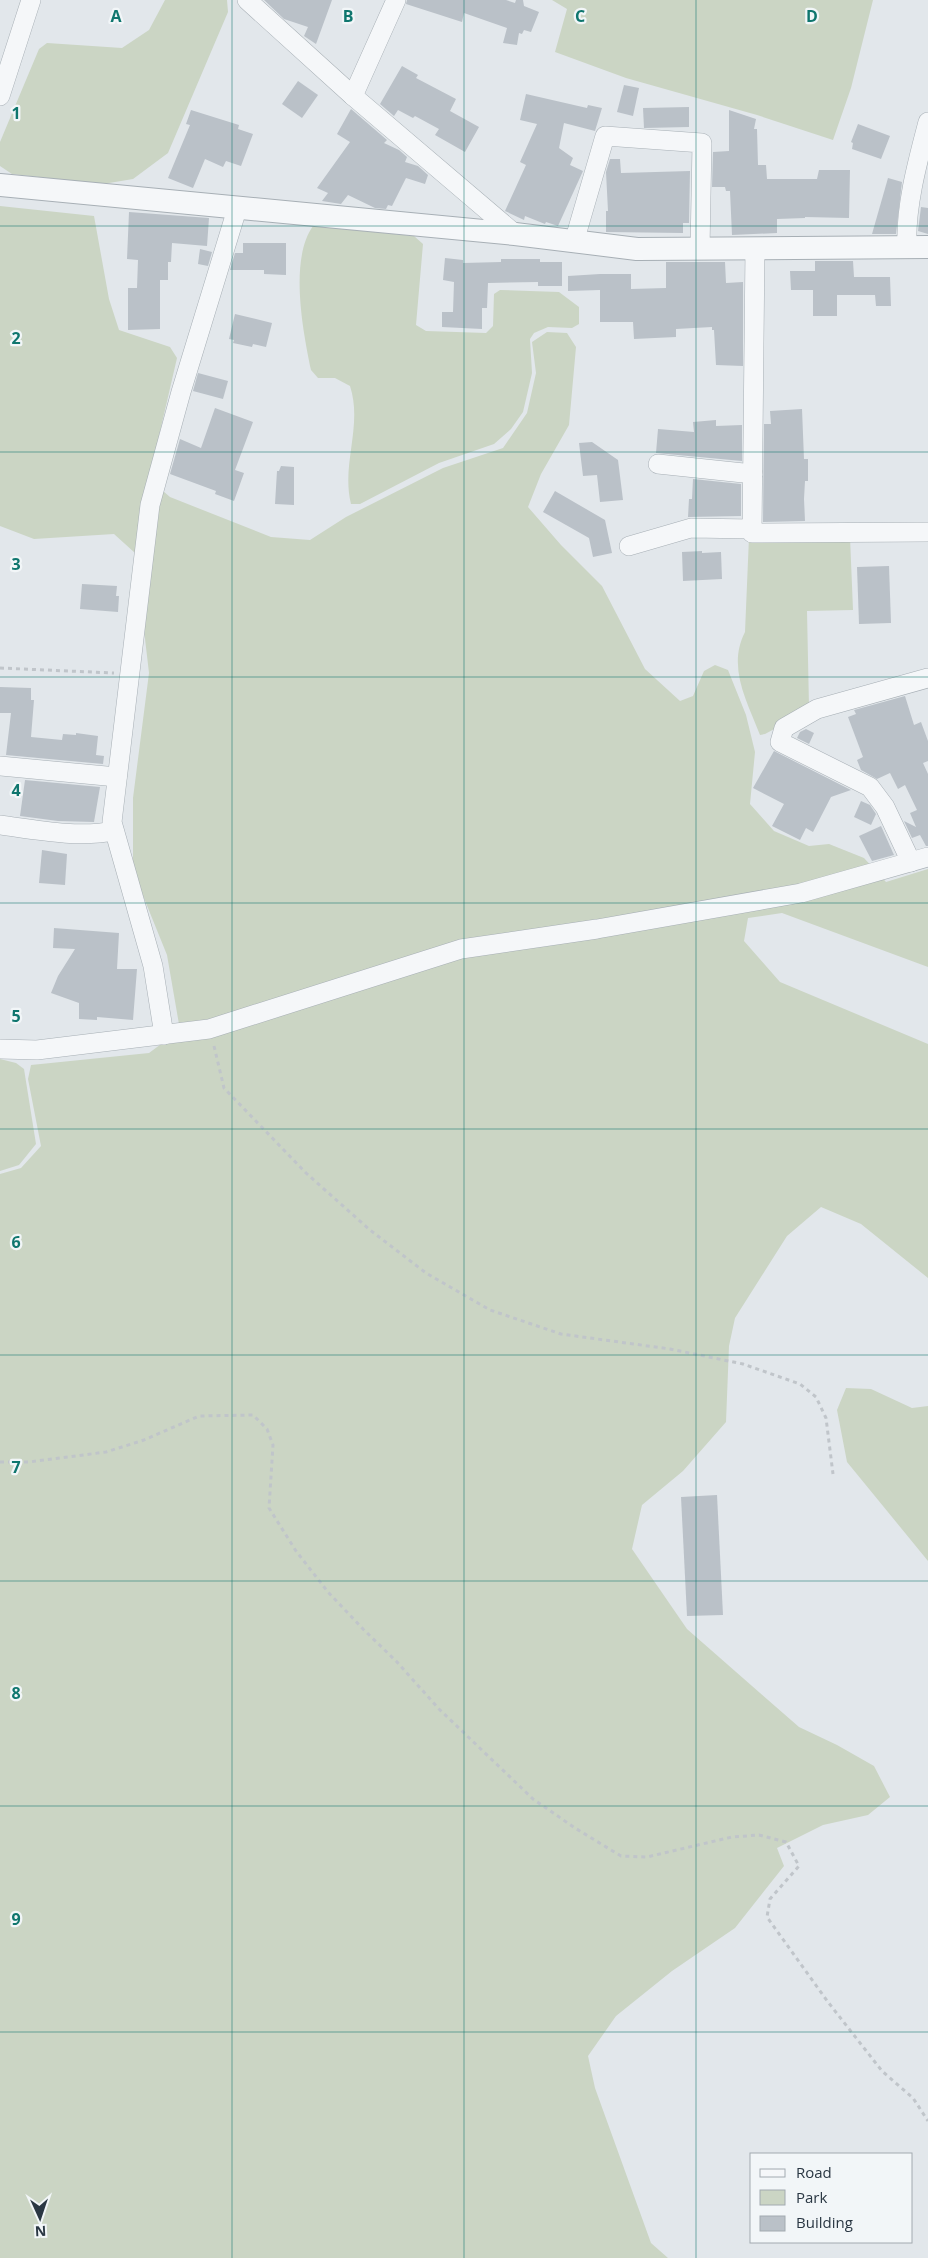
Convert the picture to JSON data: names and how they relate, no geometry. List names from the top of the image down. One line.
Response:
{"legend":["Road","Park","Building"],"north":"bottom","grid":{"columns":["A","B","C","D"],"rows":["1","2","3","4","5","6","7","8","9"]}}
